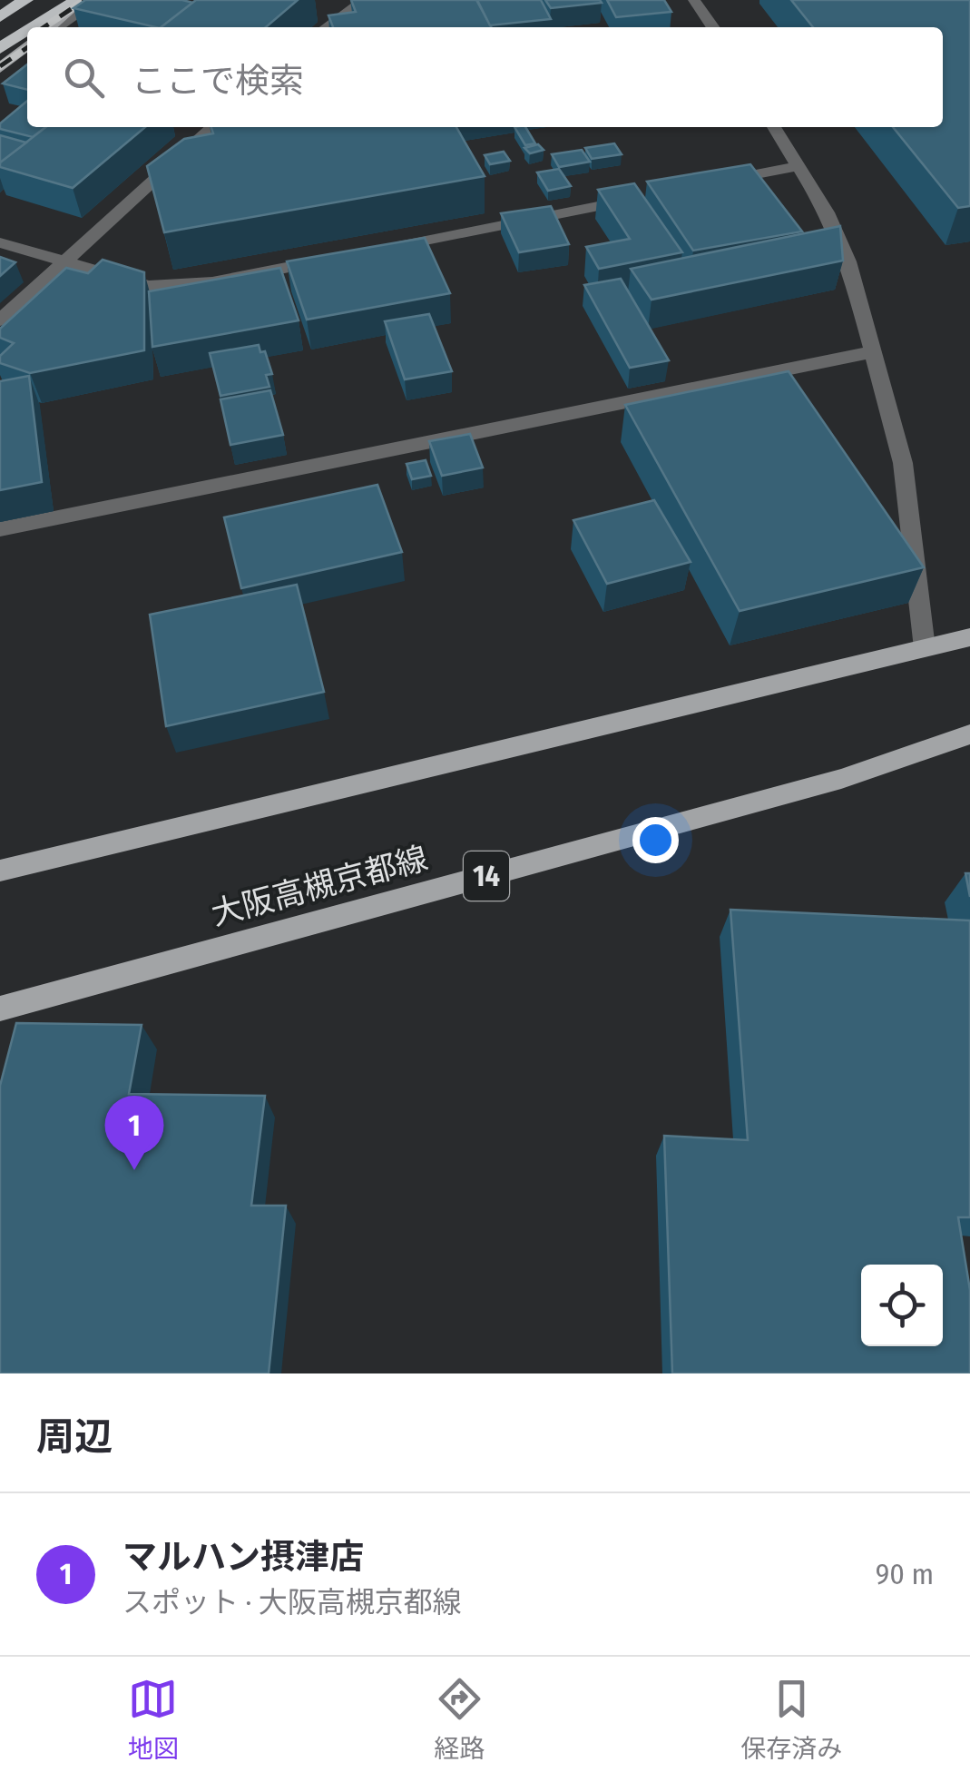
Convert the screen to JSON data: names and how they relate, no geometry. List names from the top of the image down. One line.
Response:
{"streets":{"main road":["14","大阪高槻京都線"]},"page":{"search":"ここで検索","pins":"1","heading":"周辺","list":[{"mark":"1","name":"マルハン摂津店","note":"スポット · 大阪高槻京都線","value":"90 m"}],"nav":["地図","経路","保存済み"]}}
